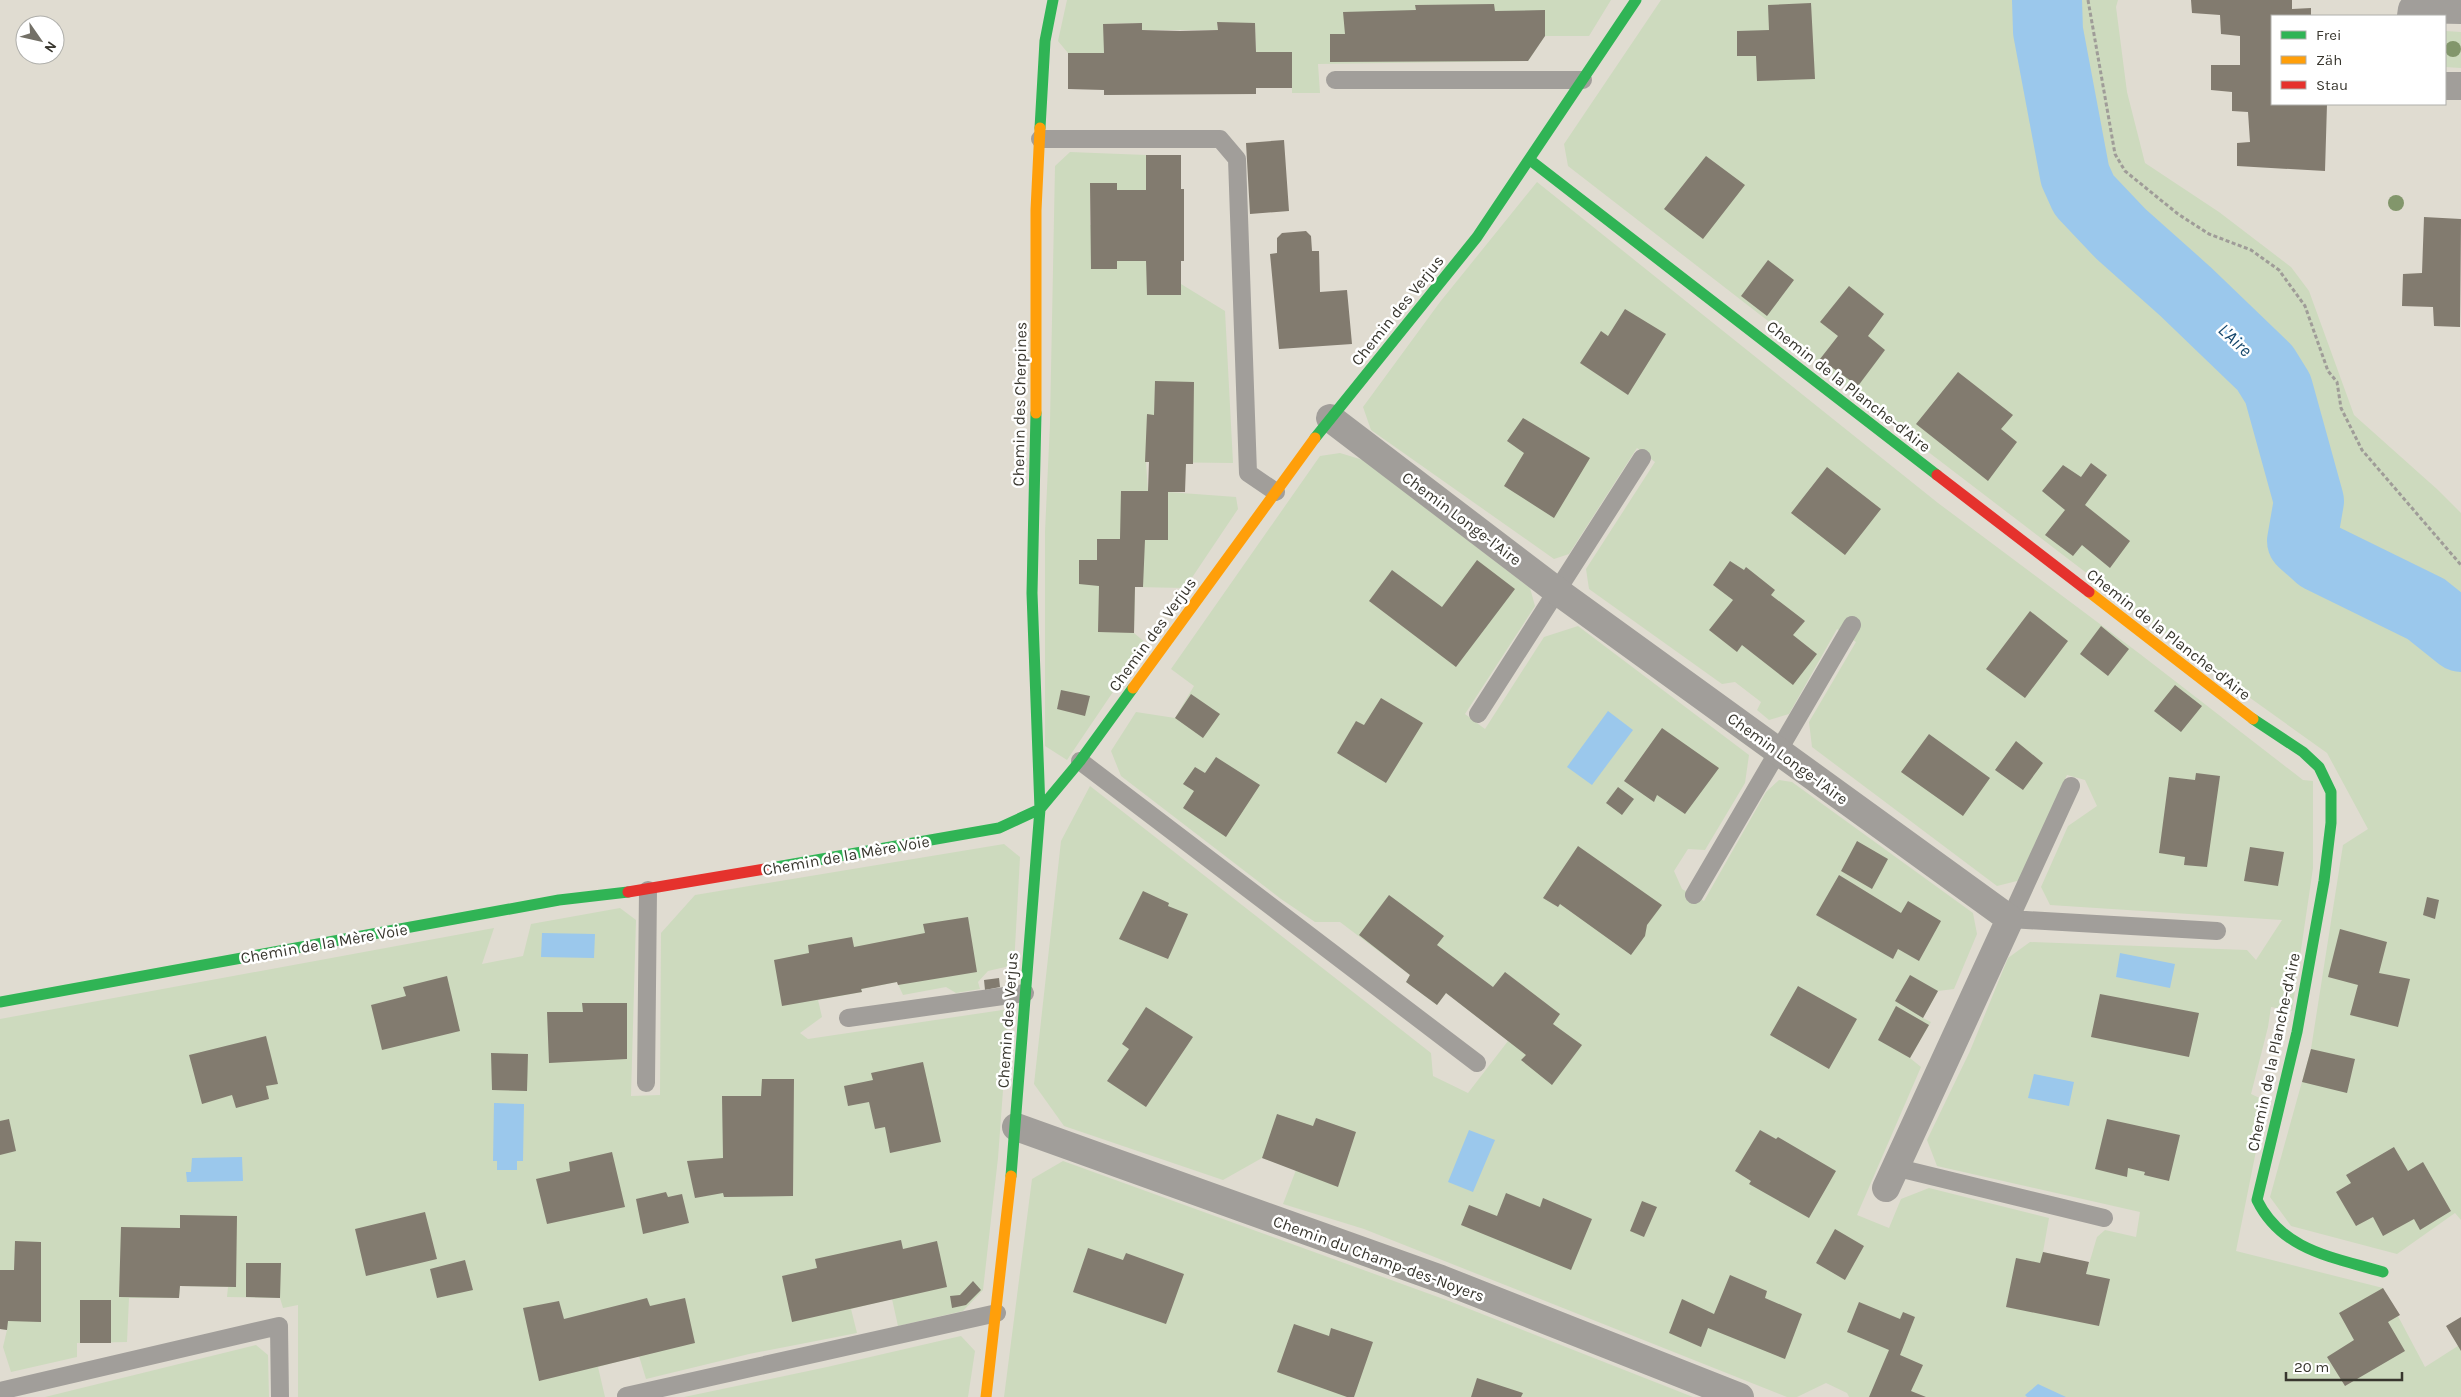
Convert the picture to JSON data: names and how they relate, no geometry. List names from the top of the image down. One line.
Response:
{"streets":{"street":["Chemin des Verjus","Chemin de la Planche-d'Aire","Chemin des Cherpines","Chemin Longe-l'Aire","Chemin de la Mère Voie","Chemin du Champ-des-Noyers"]},"crossings":[["Chemin des Verjus","Chemin de la Planche-d'Aire"],["Chemin des Verjus","Chemin des Cherpines"],["Chemin des Verjus","Chemin Longe-l'Aire"],["Chemin des Verjus","Chemin de la Mère Voie"],["Chemin des Verjus","Chemin du Champ-des-Noyers"],["Chemin des Cherpines","Chemin de la Mère Voie"]],"water":["L'Aire"],"legend":["Frei","Zäh","Stau"],"scale_bar":"20 m","north":"bottom right"}
